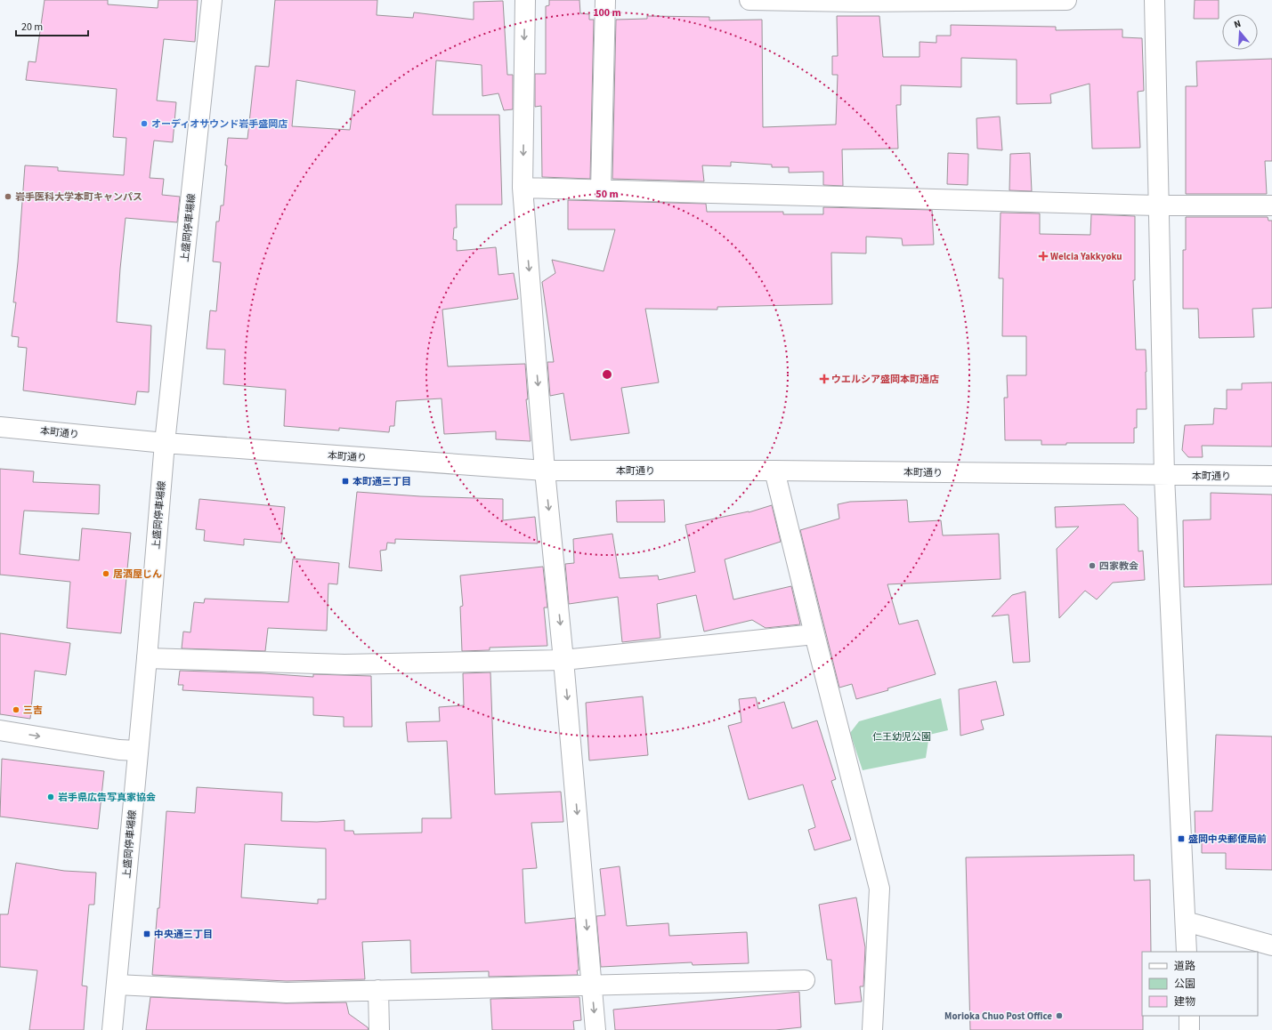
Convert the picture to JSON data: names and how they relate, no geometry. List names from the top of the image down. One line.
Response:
{"streets":{"street":["上盛岡停車場線","本町通り"]},"crossings":[["上盛岡停車場線","本町通り"]],"parks":["仁王幼児公園"],"places":{"other":["オーディオサウンド岩手盛岡店","岩手医科大学本町キャンパス","四家教会","居酒屋じん","三吉","岩手県広告写真家協会","Morioka Chuo Post Office"],"health":["Welcia Yakkyoku","ウエルシア盛岡本町通店"],"transit":["本町通三丁目","盛岡中央郵便局前","中央通三丁目"]},"legend":["道路","公園","建物"],"scale_bar":"20 m","north":"top","rings":["100 m","50 m"]}
